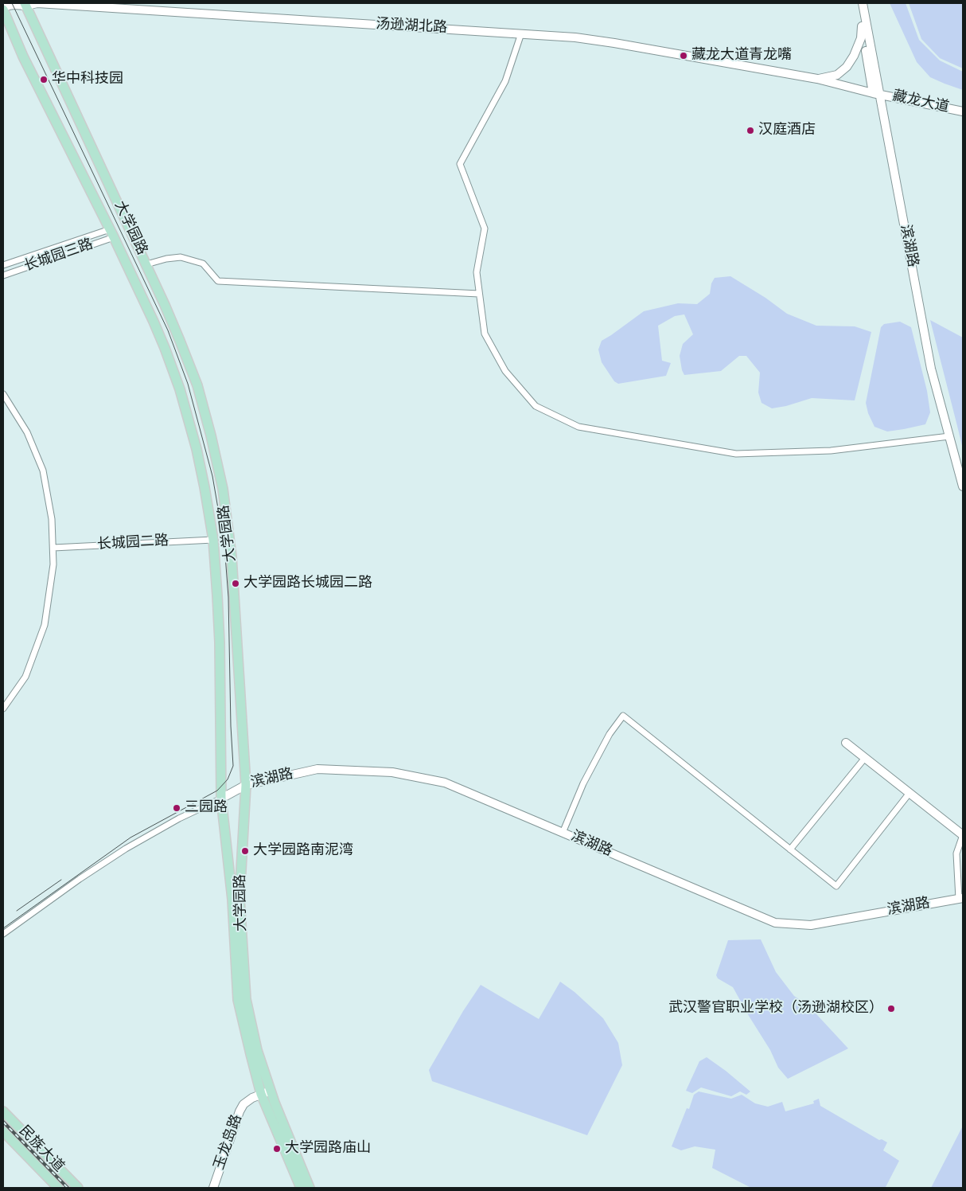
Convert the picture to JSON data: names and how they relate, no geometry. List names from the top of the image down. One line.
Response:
{"streets":{"main road":["大学园路","民族大道"],"street":["汤逊湖北路","藏龙大道","滨湖路","长城园三路","长城园二路","玉龙岛路"]},"crossings":[["汤逊湖北路","藏龙大道"],["汤逊湖北路","大学园路"],["汤逊湖北路","滨湖路"],["藏龙大道","滨湖路"],["大学园路","滨湖路"],["大学园路","长城园三路"],["大学园路","长城园二路"],["大学园路","玉龙岛路"]],"places":["藏龙大道青龙嘴","华中科技园","汉庭酒店","大学园路长城园二路","三园路","大学园路南泥湾","武汉警官职业学校（汤逊湖校区）","大学园路庙山"]}
